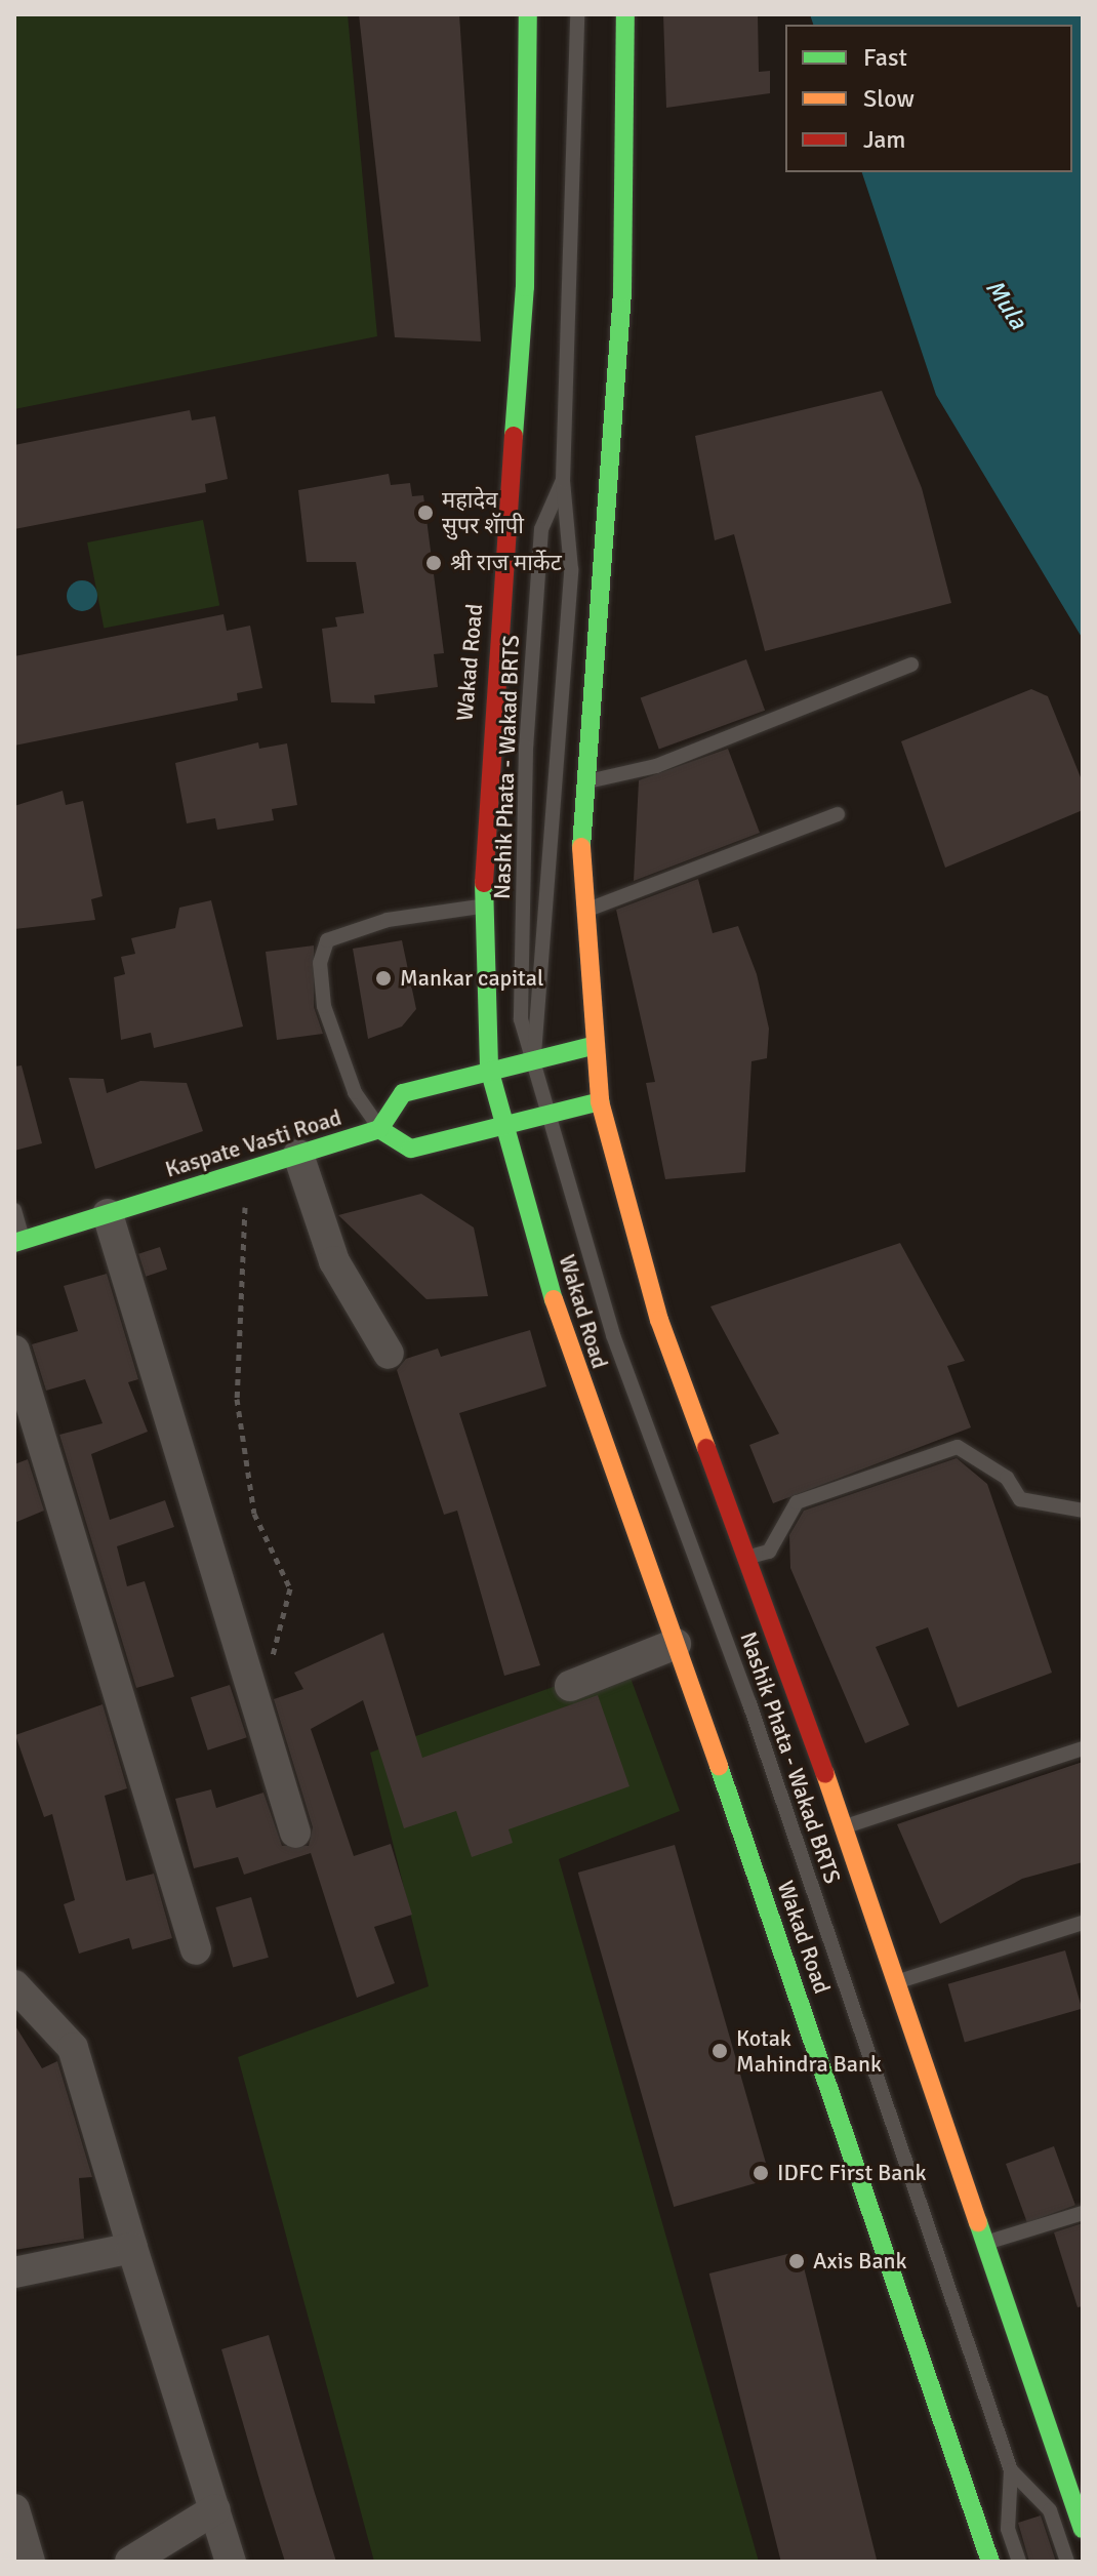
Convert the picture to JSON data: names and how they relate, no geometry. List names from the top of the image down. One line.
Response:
{"streets":{"main road":["Wakad Road","Kaspate Vasti Road"],"lane":["Nashik Phata - Wakad BRTS"]},"water":["Mula"],"places":["महादेव सुपर शॅापी","श्री राज मार्केट","Mankar capital","Kotak Mahindra Bank","IDFC First Bank","Axis Bank"],"legend":["Fast","Slow","Jam"]}
